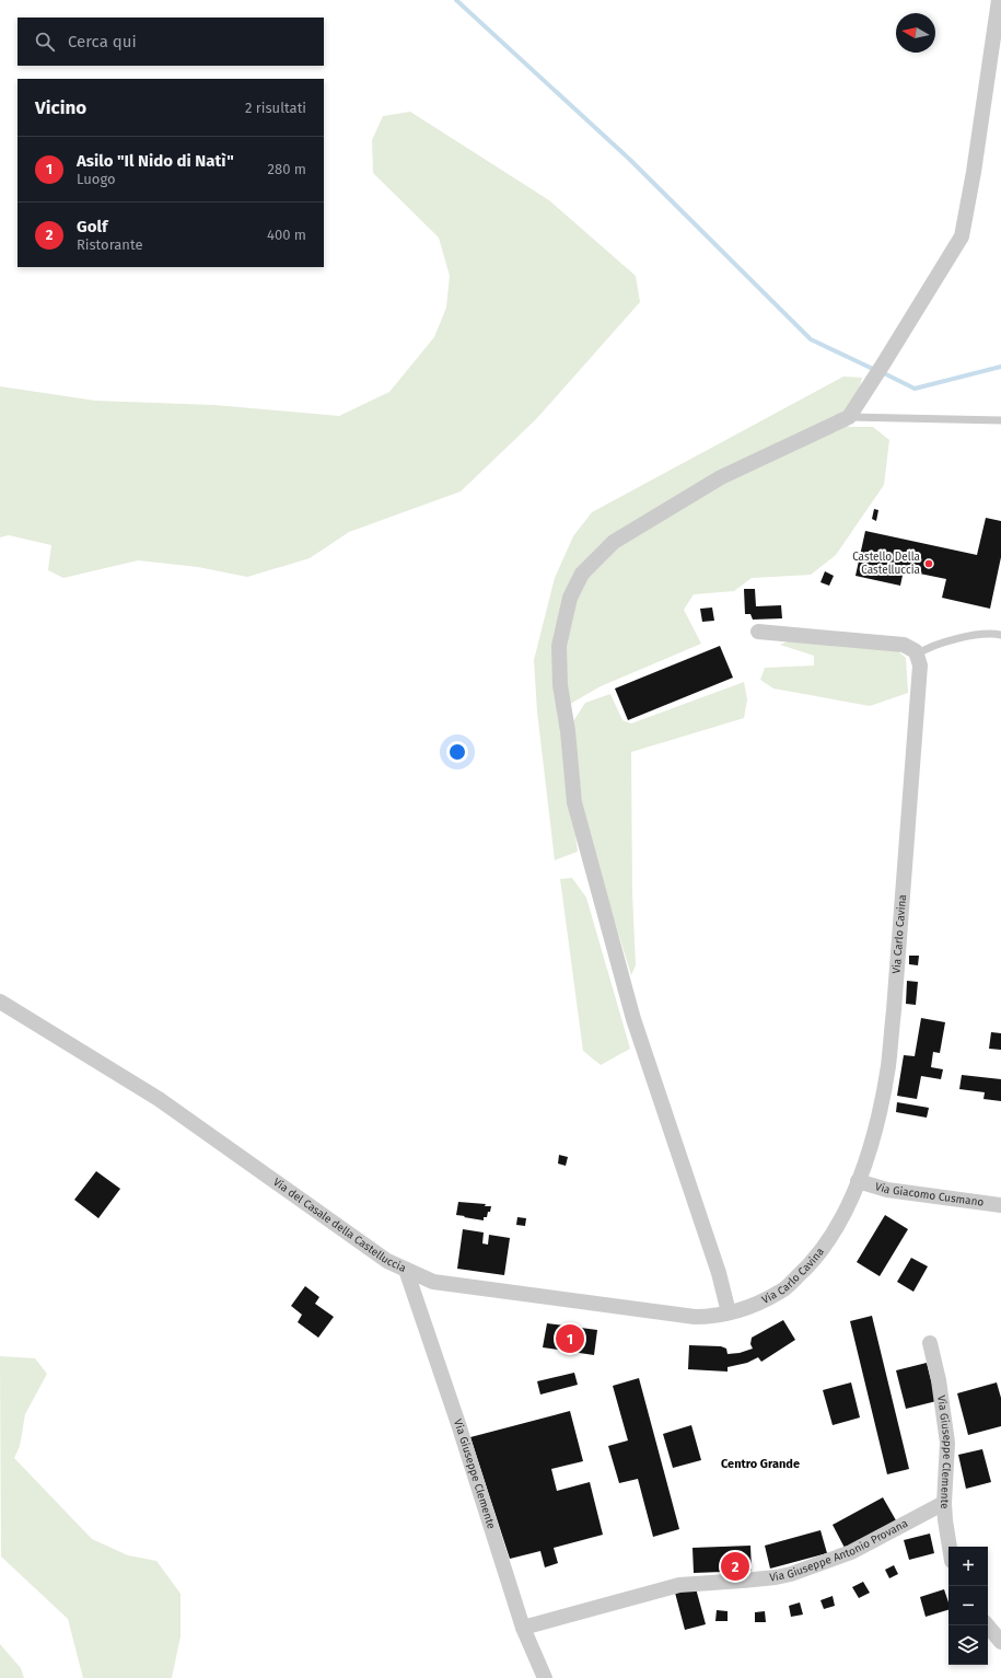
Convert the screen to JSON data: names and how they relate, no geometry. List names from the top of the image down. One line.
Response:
{"streets":{"street":["Via Carlo Cavina","Via Giacomo Cusmano","Via del Casale della Castelluccia","Via Giuseppe Clemente","Via Giuseppe Antonio Provana"]},"crossings":[["Via Carlo Cavina","Via Giacomo Cusmano"],["Via Carlo Cavina","Via del Casale della Castelluccia"],["Via del Casale della Castelluccia","Via Giuseppe Clemente"],["Via Giuseppe Clemente","Via Giuseppe Antonio Provana"]],"districts":["Centro Grande"],"places":["Castello Della Castelluccia"],"north":"left","page":{"search":"Cerca qui","heading":["Vicino","2 risultati"],"list":[{"mark":"1","name":"Asilo \"Il Nido di Natì\"","note":"Luogo","value":"280 m"},{"mark":"2","name":"Golf","note":"Ristorante","value":"400 m"}],"pins":["1","2"],"map_buttons":["+","−"]}}
